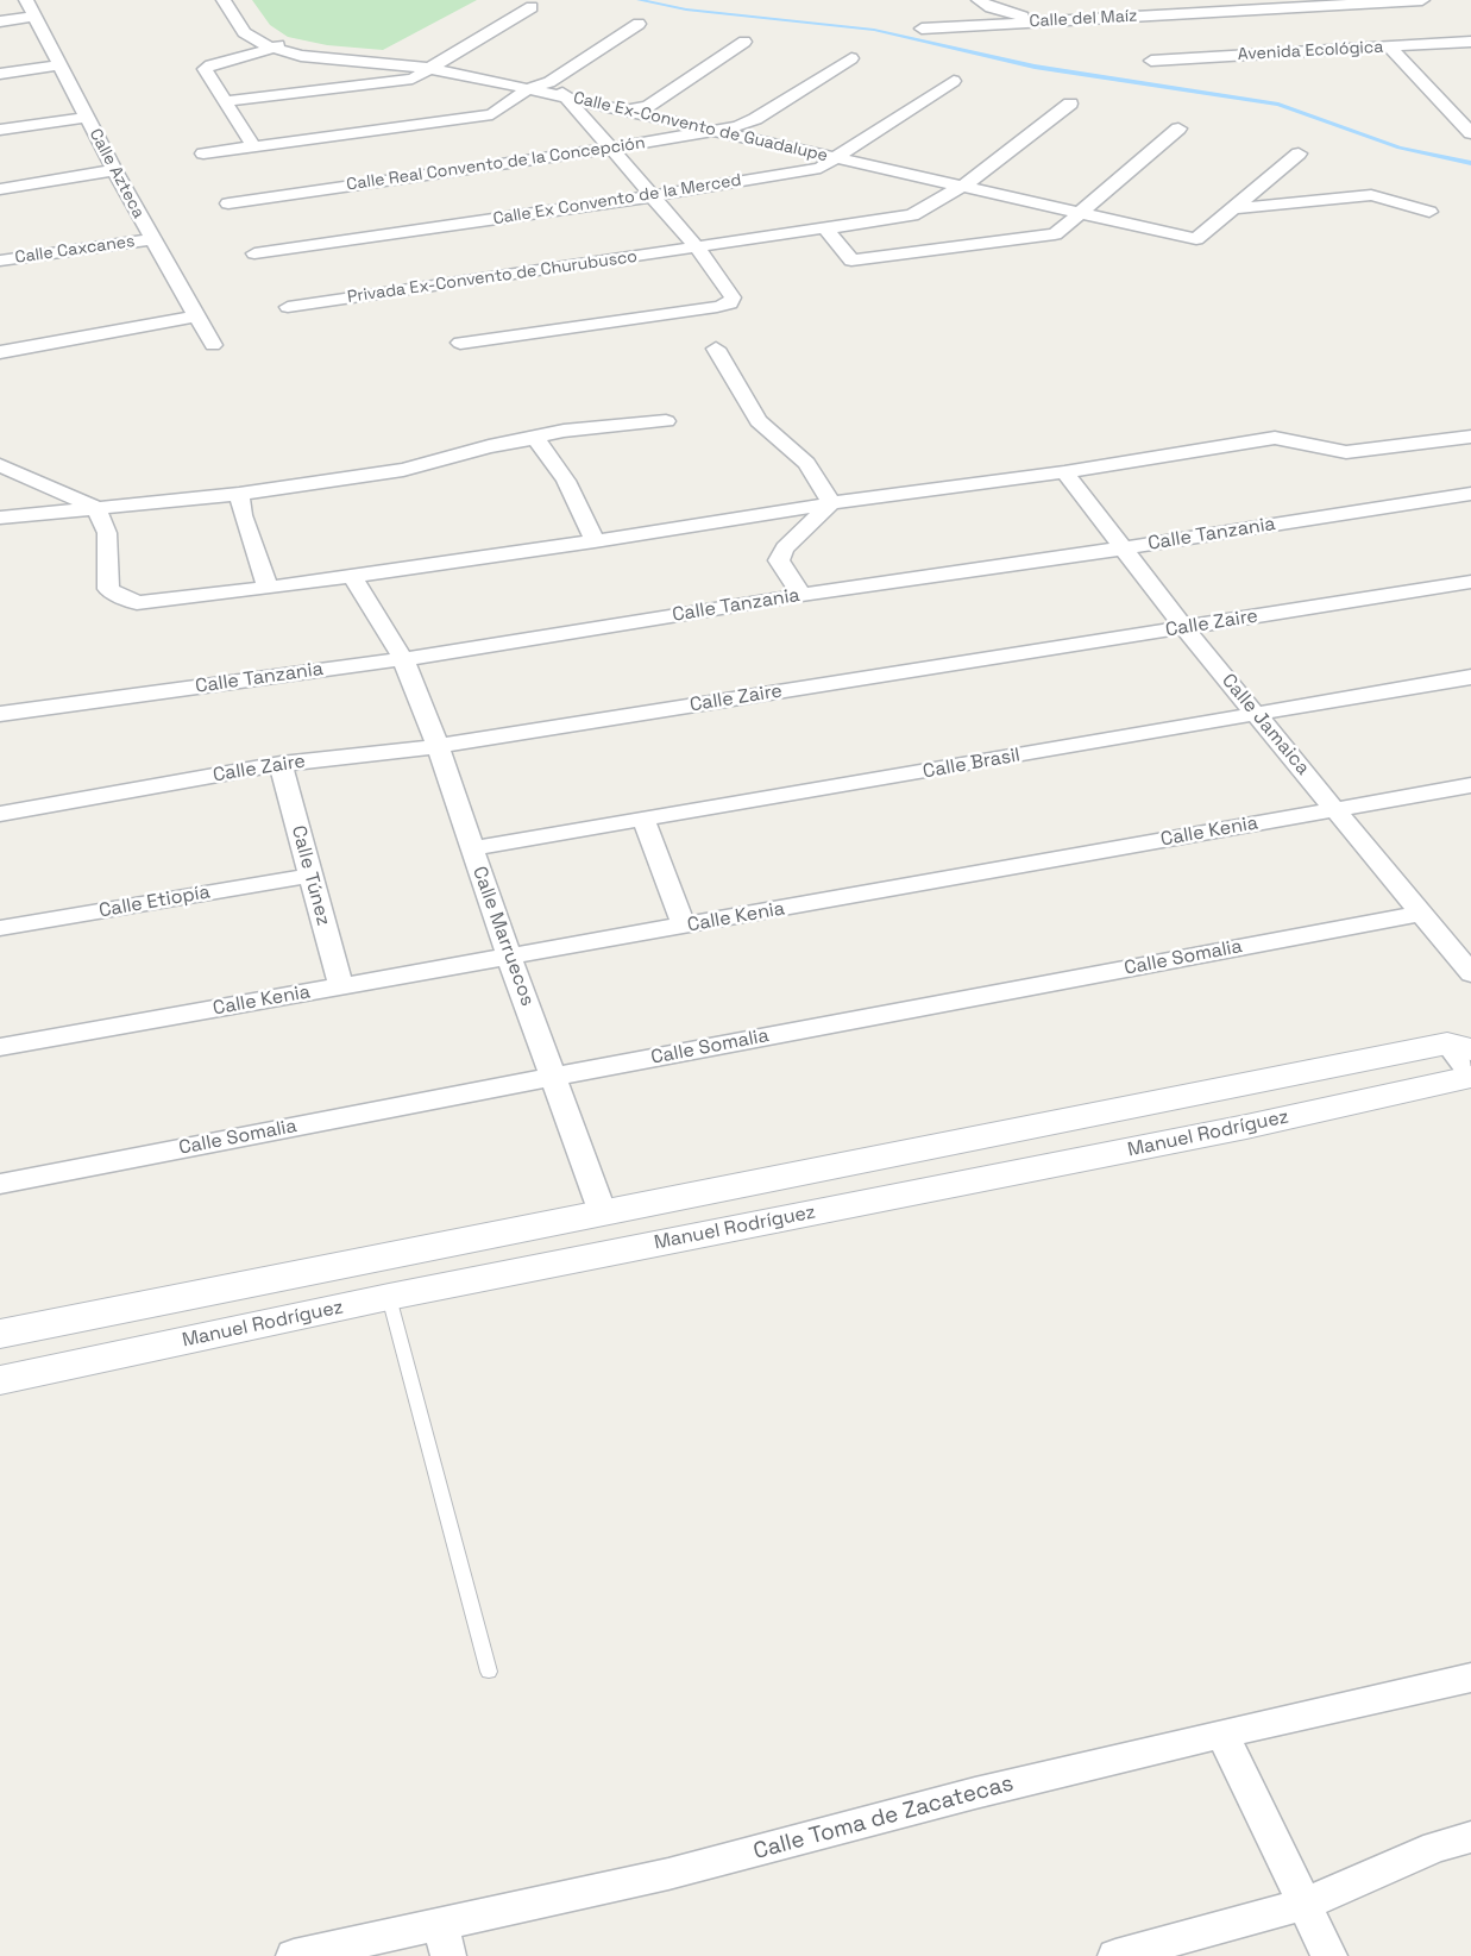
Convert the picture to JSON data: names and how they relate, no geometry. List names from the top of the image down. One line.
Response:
{"streets":{"street":["Calle del Maíz","Avenida Ecológica","Calle Ex-Convento de Guadalupe","Calle Real Convento de la Concepción","Calle Azteca","Calle Ex Convento de la Merced","Calle Caxcanes","Privada Ex-Convento de Churubusco","Calle Tanzania","Calle Zaire","Calle Jamaica","Calle Brasil","Calle Kenia","Calle Túnez","Calle Etiopía","Calle Marruecos","Calle Somalia","Manuel Rodríguez","Calle Toma de Zacatecas"]},"crossings":[["Calle Ex-Convento de Guadalupe","Calle Real Convento de la Concepción"],["Calle Ex-Convento de Guadalupe","Calle Ex Convento de la Merced"],["Calle Ex-Convento de Guadalupe","Privada Ex-Convento de Churubusco"],["Calle Azteca","Calle Caxcanes"],["Calle Tanzania","Calle Jamaica"],["Calle Tanzania","Calle Marruecos"],["Calle Zaire","Calle Jamaica"],["Calle Zaire","Calle Túnez"],["Calle Zaire","Calle Marruecos"],["Calle Jamaica","Calle Brasil"],["Calle Jamaica","Calle Kenia"],["Calle Jamaica","Calle Somalia"],["Calle Brasil","Calle Marruecos"],["Calle Kenia","Calle Túnez"],["Calle Kenia","Calle Marruecos"],["Calle Túnez","Calle Etiopía"],["Calle Marruecos","Calle Somalia"],["Calle Marruecos","Manuel Rodríguez"]]}
